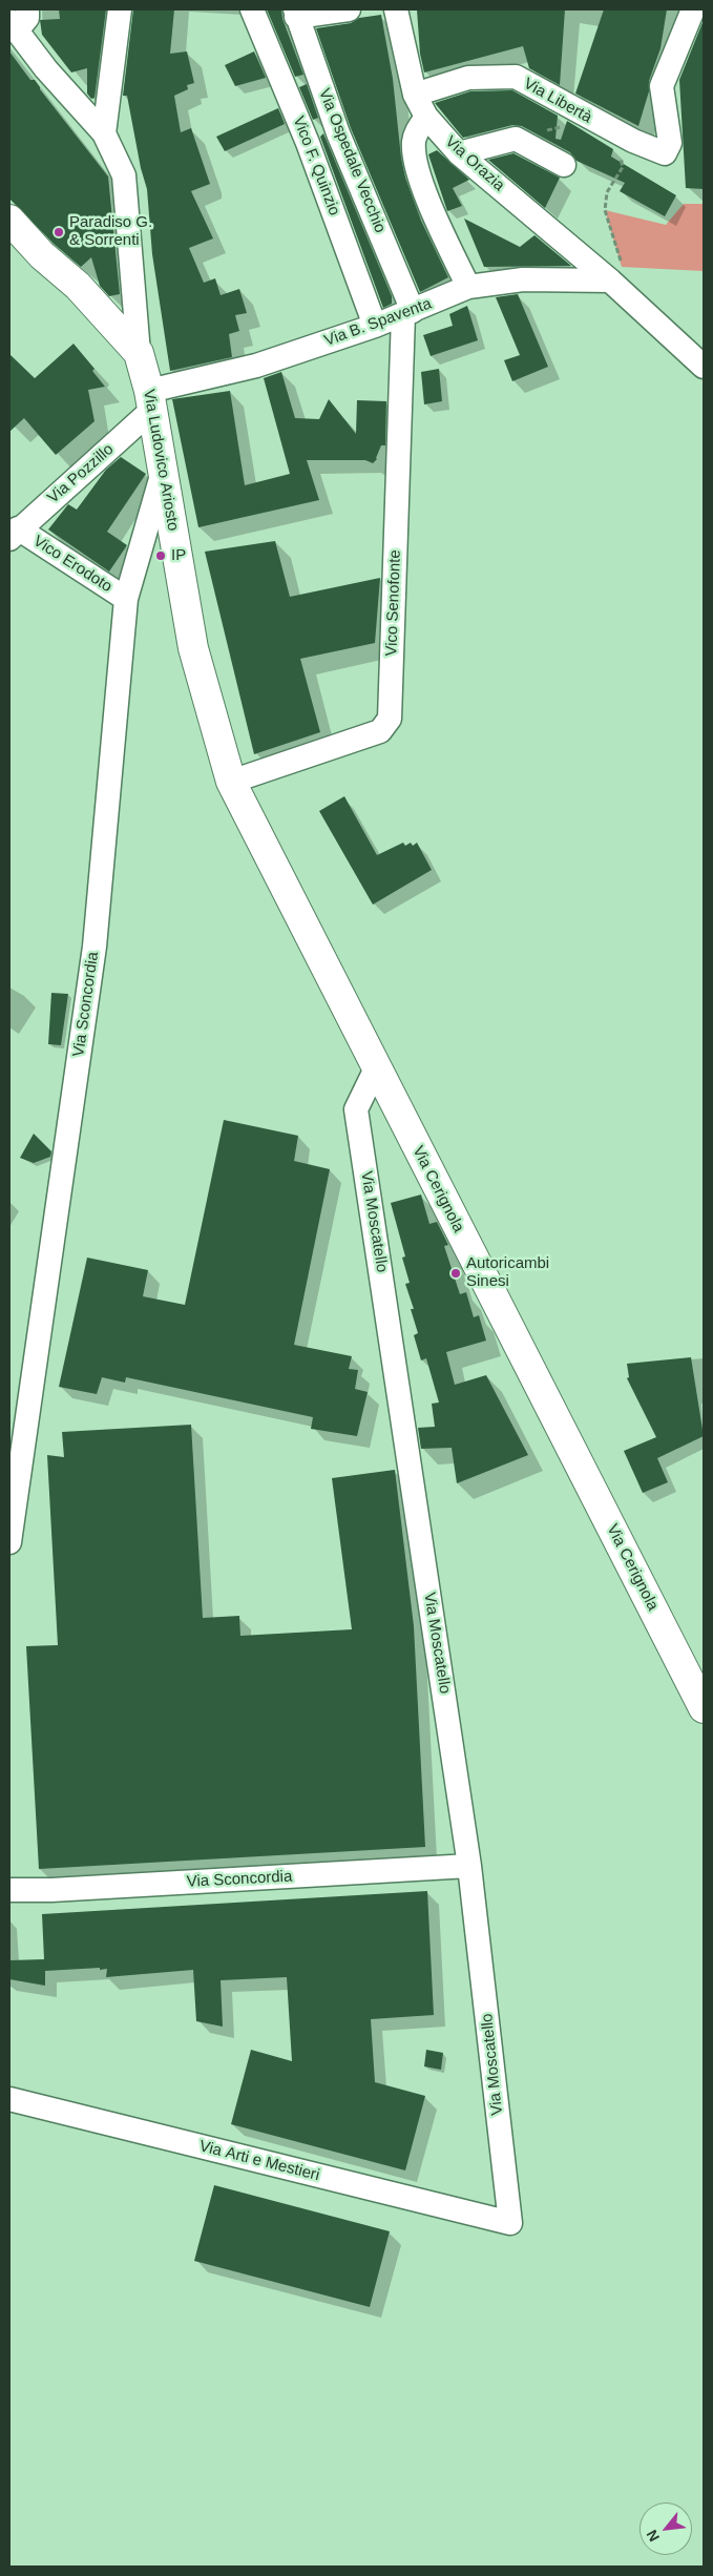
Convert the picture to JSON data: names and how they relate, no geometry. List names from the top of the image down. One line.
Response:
{"streets":{"street":["Via Libertà","Via Ospedale Vecchio","Via Orazia","Vico F. Quinzio","Via B. Spaventa","Via Ludovico Ariosto","Via Pozzillo","Vico Erodoto","Vico Senofonte","Via Sconcordia","Via Cerignola","Via Moscatello","Via Arti e Mestieri"]},"crossings":[["Via Libertà","Via Orazia"],["Via Ospedale Vecchio","Via B. Spaventa"],["Via Ospedale Vecchio","Vico Senofonte"],["Via Orazia","Via B. Spaventa"],["Vico F. Quinzio","Via B. Spaventa"],["Via B. Spaventa","Via Ludovico Ariosto"],["Via B. Spaventa","Via Pozzillo"],["Via B. Spaventa","Vico Senofonte"],["Via Ludovico Ariosto","Via Pozzillo"],["Via Ludovico Ariosto","Vico Senofonte"],["Via Ludovico Ariosto","Via Sconcordia"],["Via Ludovico Ariosto","Via Cerignola"],["Via Pozzillo","Vico Erodoto"],["Vico Erodoto","Via Sconcordia"],["Vico Senofonte","Via Cerignola"],["Via Sconcordia","Via Moscatello"],["Via Cerignola","Via Moscatello"],["Via Moscatello","Via Arti e Mestieri"]],"places":["Paradiso G. & Sorrenti","IP","Autoricambi Sinesi"],"north":"bottom left"}
